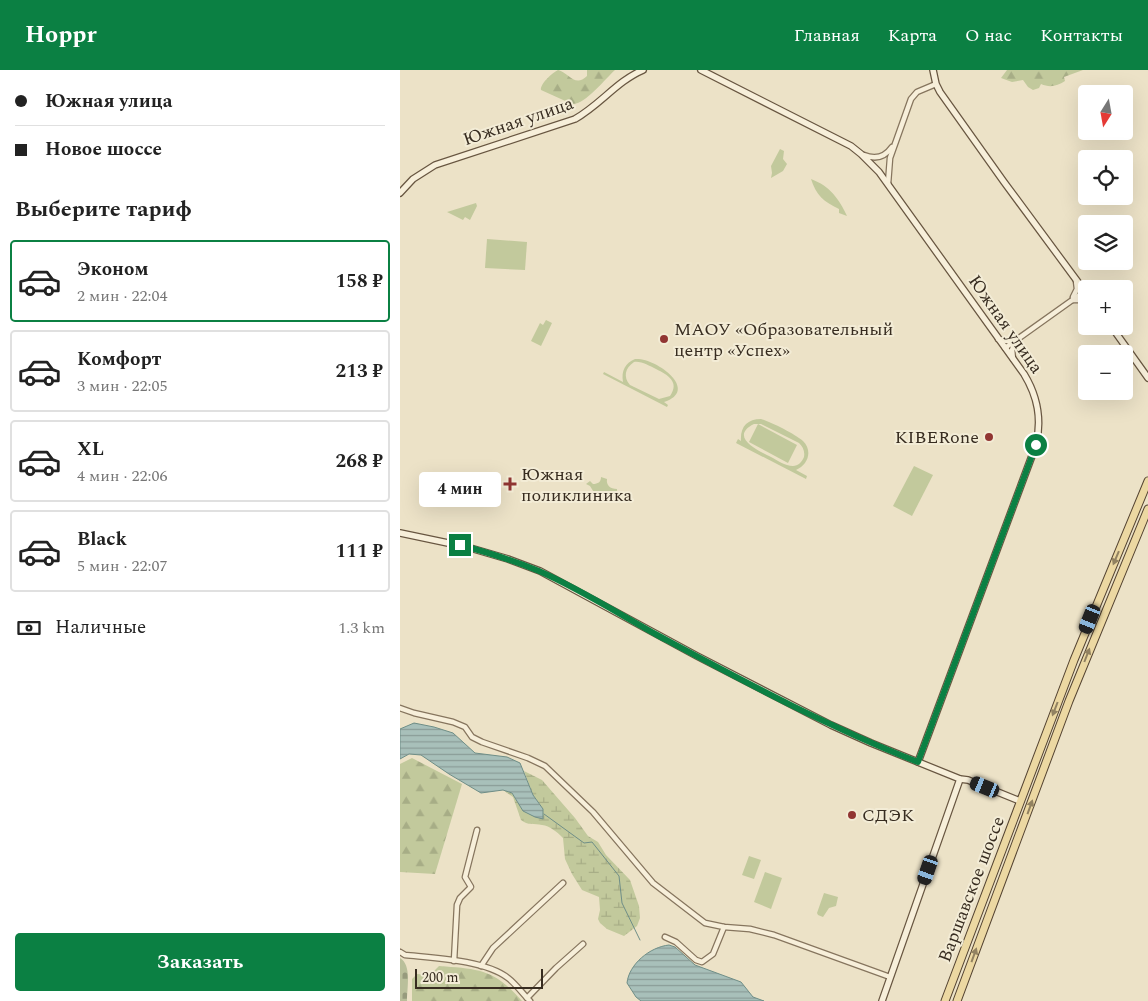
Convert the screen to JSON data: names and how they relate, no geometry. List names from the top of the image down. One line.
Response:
{"streets":{"main road":["Варшавское шоссе"],"street":["Южная улица"]},"places":{"other":["МАОУ «Образовательный центр «Успех»","KIBERone","СДЭК"],"health":["Южная поликлиника"]},"scale_bar":"200 m","north":"bottom","page":{"header":"Hoppr","nav":["Главная","Карта","О нас","Контакты"],"banner":["Южная улица","Новое шоссе"],"map_buttons":["+","−"],"heading":"Выберите тариф","list":[{"name":"Эконом","note":"2 мин · 22:04","value":"158 ₽"},{"name":"Комфорт","note":"3 мин · 22:05","value":"213 ₽"},{"name":"XL","note":"4 мин · 22:06","value":"268 ₽"},{"name":"Black","note":"5 мин · 22:07","value":"111 ₽"}],"bubble":"4 мин","pay":["Наличные","1.3 km"],"buttons":"Заказать","scale":"200 m"}}
